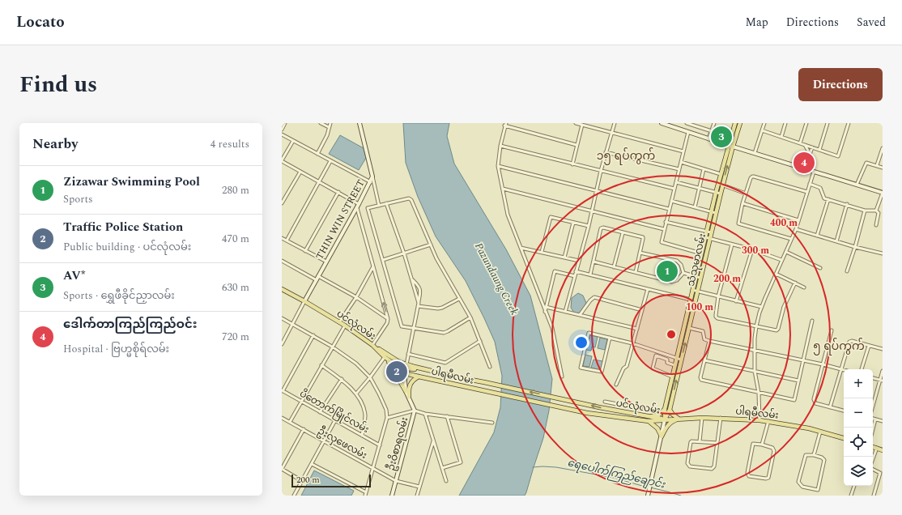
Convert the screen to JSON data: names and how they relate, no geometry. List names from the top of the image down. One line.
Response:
{"streets":{"main road":["THIN WIN STREET","သံသုမာလမ်း","ပင်လုံလမ်း","ပါရမီလမ်း","ဦးဝိစာရလမ်း"],"street":["ပိတောက်မြိုင်လမ်း","ဦးလှဖေလမ်း"]},"crossings":[["THIN WIN STREET","ပင်လုံလမ်း"],["သံသုမာလမ်း","ပင်လုံလမ်း"],["သံသုမာလမ်း","ပါရမီလမ်း"],["ပင်လုံလမ်း","ပါရမီလမ်း"],["ဦးလှဖေလမ်း","ဦးဝိစာရလမ်း"]],"districts":["၁၅ ရပ်ကွက်","၅ ရပ်ကွက်"],"water":["Pazundaung Creek","ရေပေါက်ကြည်ချောင်း"],"scale_bar":"200 m","page":{"header":"Locato","nav":["Map","Directions","Saved"],"title":"Find us","buttons":"Directions","heading":["Nearby","4 results"],"pins":["3","4","1","2"],"list":[{"mark":"1","name":"Zizawar Swimming Pool","note":"Sports","value":"280 m"},{"mark":"2","name":"Traffic Police Station","note":"Public building · ပင်လုံလမ်း","value":"470 m"},{"mark":"3","name":"AV*","note":"Sports · ရွှေဖီခိုင်ညှာလမ်း","value":"630 m"},{"mark":"4","name":"ဒေါက်တာကြည်ကြည်ဝင်း","note":"Hospital · ဗြဟ္မစိုရ်လမ်း","value":"720 m"}],"map_buttons":["+","−"],"scale":"200 m"},"rings":["400 m","300 m","200 m","100 m"]}
